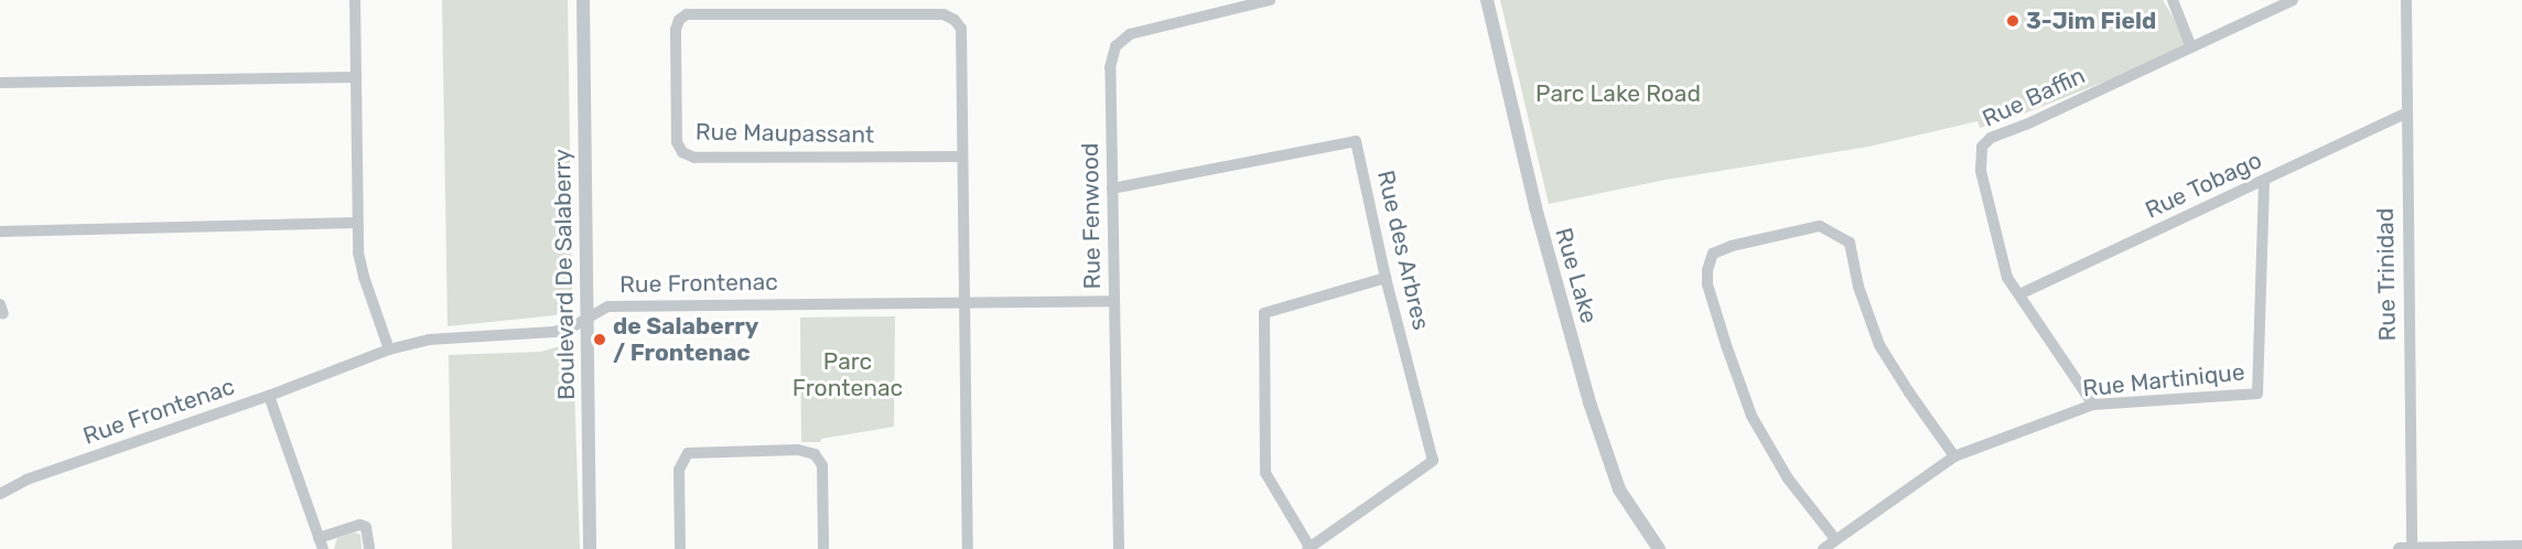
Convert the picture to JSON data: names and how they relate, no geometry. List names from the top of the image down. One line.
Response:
{"streets":{"street":["Rue Baffin","Rue Maupassant","Rue Tobago","Rue Fenwood","Rue des Arbres","Boulevard De Salaberry","Rue Trinidad","Rue Lake","Rue Frontenac","Rue Martinique"]},"crossings":[["Rue Baffin","Rue Tobago"],["Rue Baffin","Rue Martinique"],["Rue Maupassant","Rue Frontenac"],["Rue Tobago","Rue Trinidad"],["Rue Tobago","Rue Martinique"],["Rue Fenwood","Rue des Arbres"],["Rue Fenwood","Rue Frontenac"],["Boulevard De Salaberry","Rue Frontenac"]],"parks":["Parc Lake Road","Parc Frontenac"],"places":["3-Jim Field","de Salaberry / Frontenac"]}
